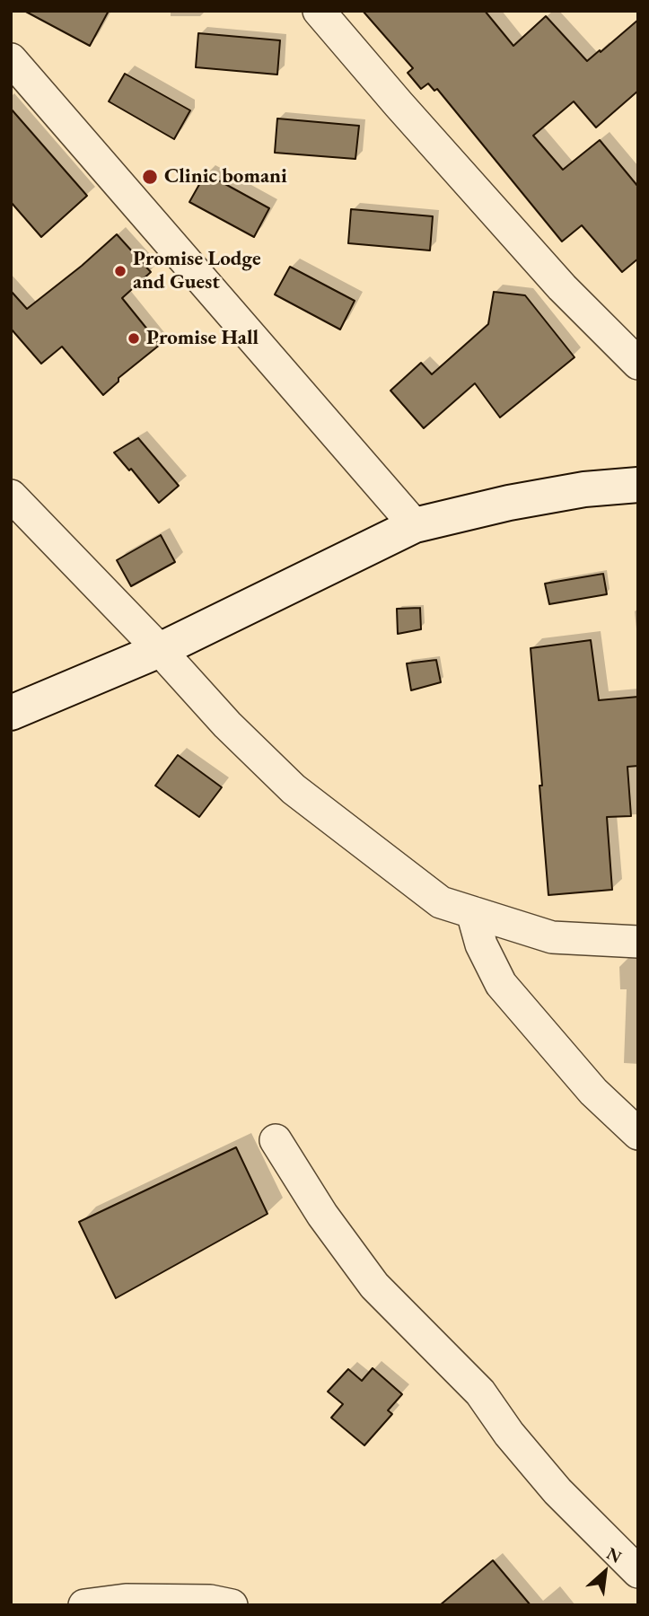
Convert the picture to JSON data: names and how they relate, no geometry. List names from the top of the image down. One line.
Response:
{"places":["Clinic bomani","Promise Lodge and Guest","Promise Hall"],"north":"top right"}
